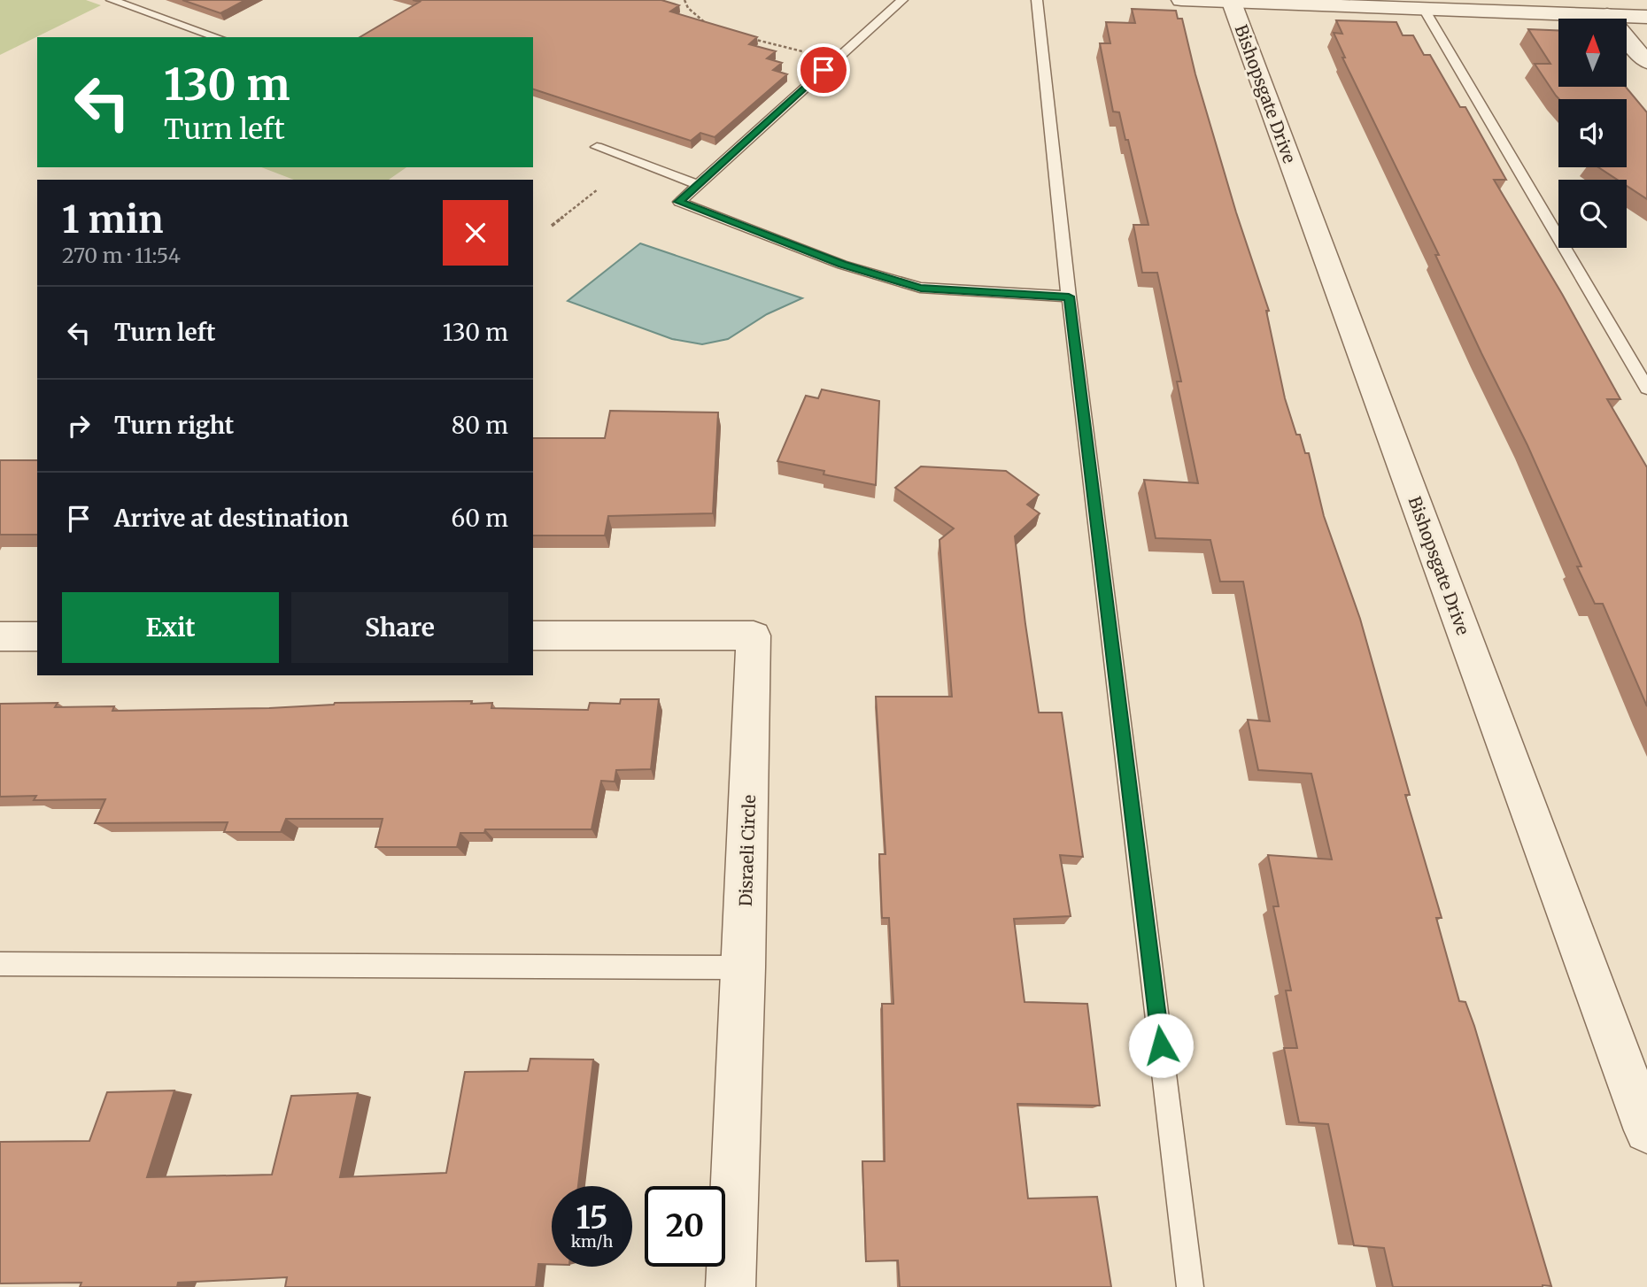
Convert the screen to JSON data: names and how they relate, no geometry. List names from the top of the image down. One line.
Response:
{"streets":{"street":["Bishopsgate Drive","Disraeli Circle"]},"north":"top","page":{"turn":["130 m","Turn left"],"heading":["1 min","270 m · 11:54"],"list":[{"name":"Turn left","value":"130 m"},{"name":"Turn right","value":"80 m"},{"name":"Arrive at destination","value":"60 m"}],"buttons":["Exit","Share"],"speed":"15 km/h","limit":"20"}}
